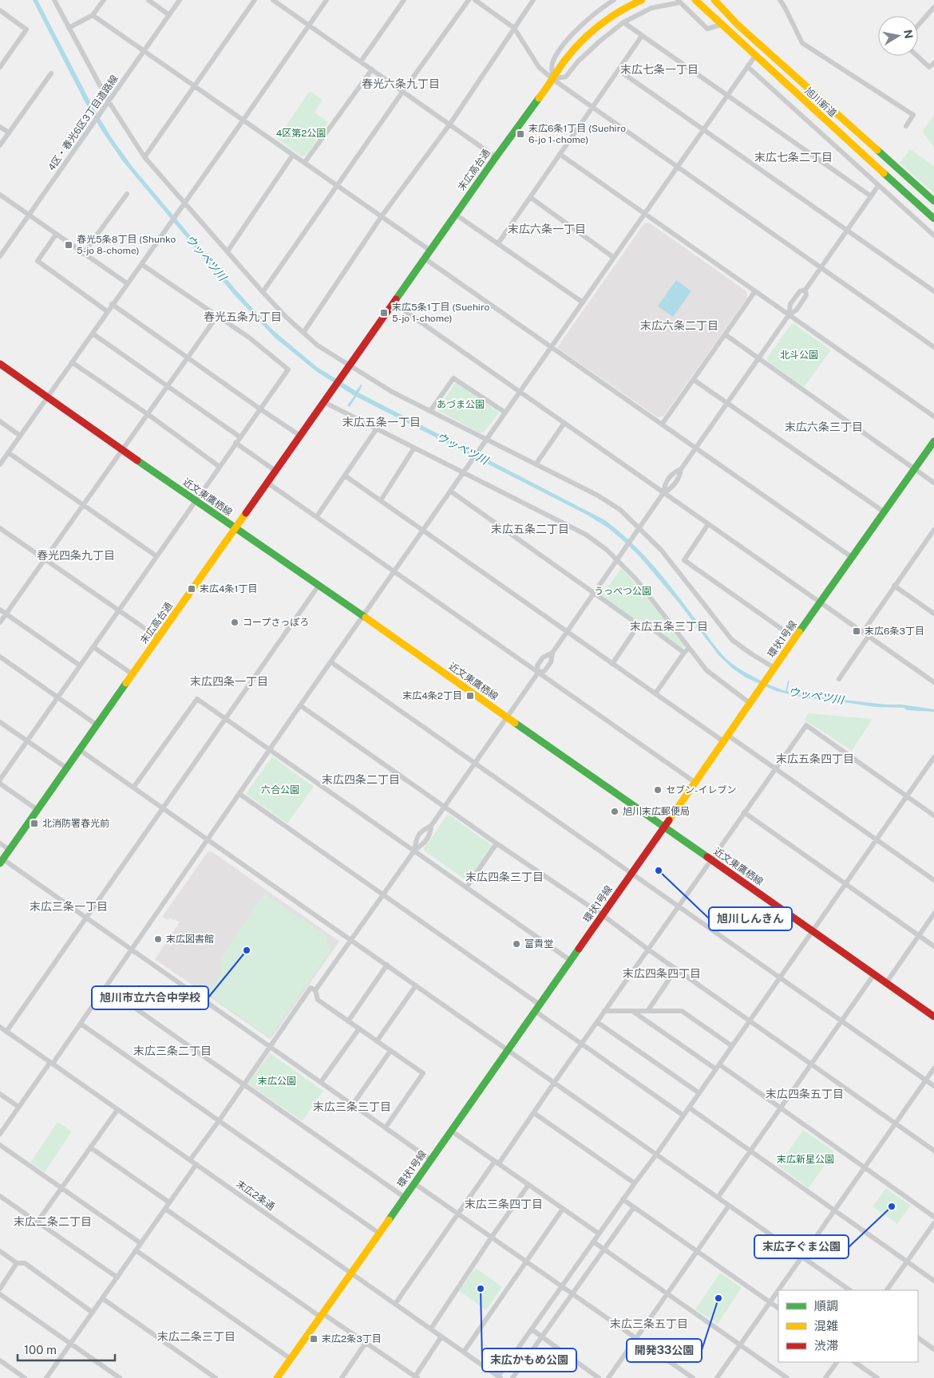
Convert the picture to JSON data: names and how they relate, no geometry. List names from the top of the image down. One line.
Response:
{"streets":{"main road":["旭川新道","末広高台通","近文東鷹栖線","環状1号線"],"street":["4区・春光6区3丁目道路線","末広2条通"]},"crossings":[["末広高台通","近文東鷹栖線"],["近文東鷹栖線","環状1号線"],["環状1号線","末広2条通"]],"districts":["末広七条一丁目","春光六条九丁目","末広七条二丁目","末広六条一丁目","春光五条九丁目","末広六条二丁目","末広五条一丁目","末広六条三丁目","末広五条二丁目","春光四条九丁目","末広五条三丁目","末広四条一丁目","末広五条四丁目","末広四条二丁目","末広四条三丁目","末広三条一丁目","末広四条四丁目","末広三条二丁目","末広四条五丁目","末広三条三丁目","末広三条四丁目","末広二条二丁目","末広三条五丁目","末広二条三丁目"],"water":["ウッペツ川"],"parks":["4区第2公園","北斗公園","あづま公園","うっぺつ公園","六合公園","末広公園","末広新星公園"],"places":{"transit":["末広6条1丁目 (Suehiro 6-jo 1-chome)","春光5条8丁目 (Shunko 5-jo 8-chome)","末広5条1丁目 (Suehiro 5-jo 1-chome)","末広4条1丁目","末広6条3丁目","末広4条2丁目","北消防署春光前","末広2条3丁目"],"other":["コープさっぽろ","セブン-イレブン","旭川末広郵便局","旭川しんきん","末広図書館","富貴堂","旭川市立六合中学校","末広子ぐま公園","末広かもめ公園","開発33公園"]},"legend":["順調","混雑","渋滞"],"scale_bar":"100 m","north":"right"}
